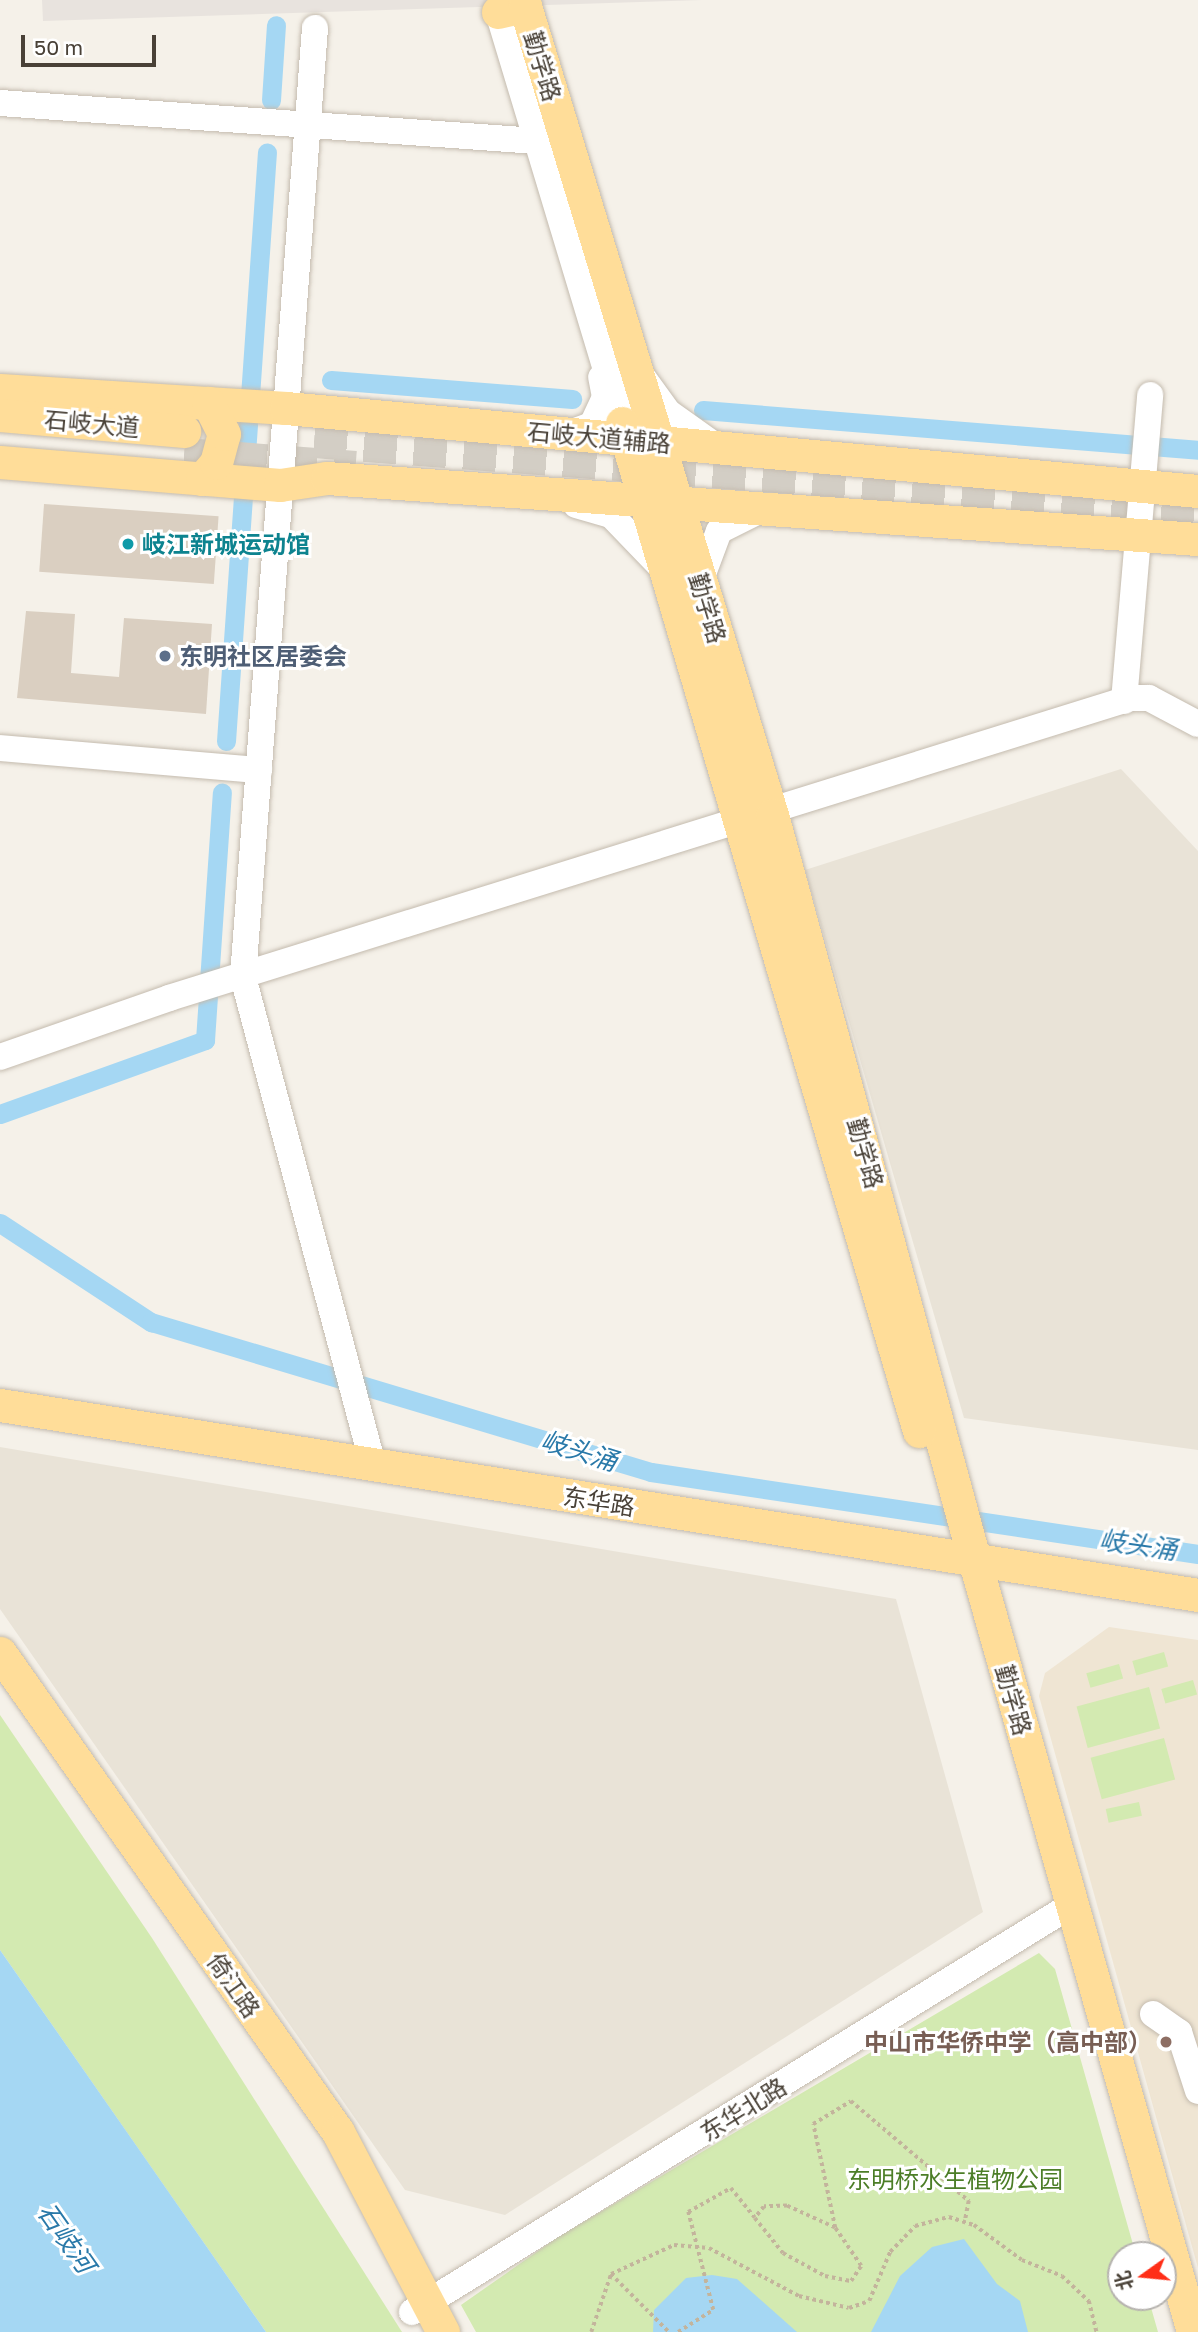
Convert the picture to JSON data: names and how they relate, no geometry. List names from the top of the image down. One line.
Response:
{"streets":{"main road":["勤学路","石岐大道","石岐大道辅路","东华路","倚江路"],"street":["东华北路"]},"crossings":[["勤学路","石岐大道辅路"],["勤学路","东华路"],["勤学路","东华北路"],["倚江路","东华北路"]],"water":["岐头涌","石岐河"],"parks":["东明桥水生植物公园"],"places":["岐江新城运动馆","东明社区居委会","中山市华侨中学（高中部）"],"scale_bar":"50 m","north":"left"}
